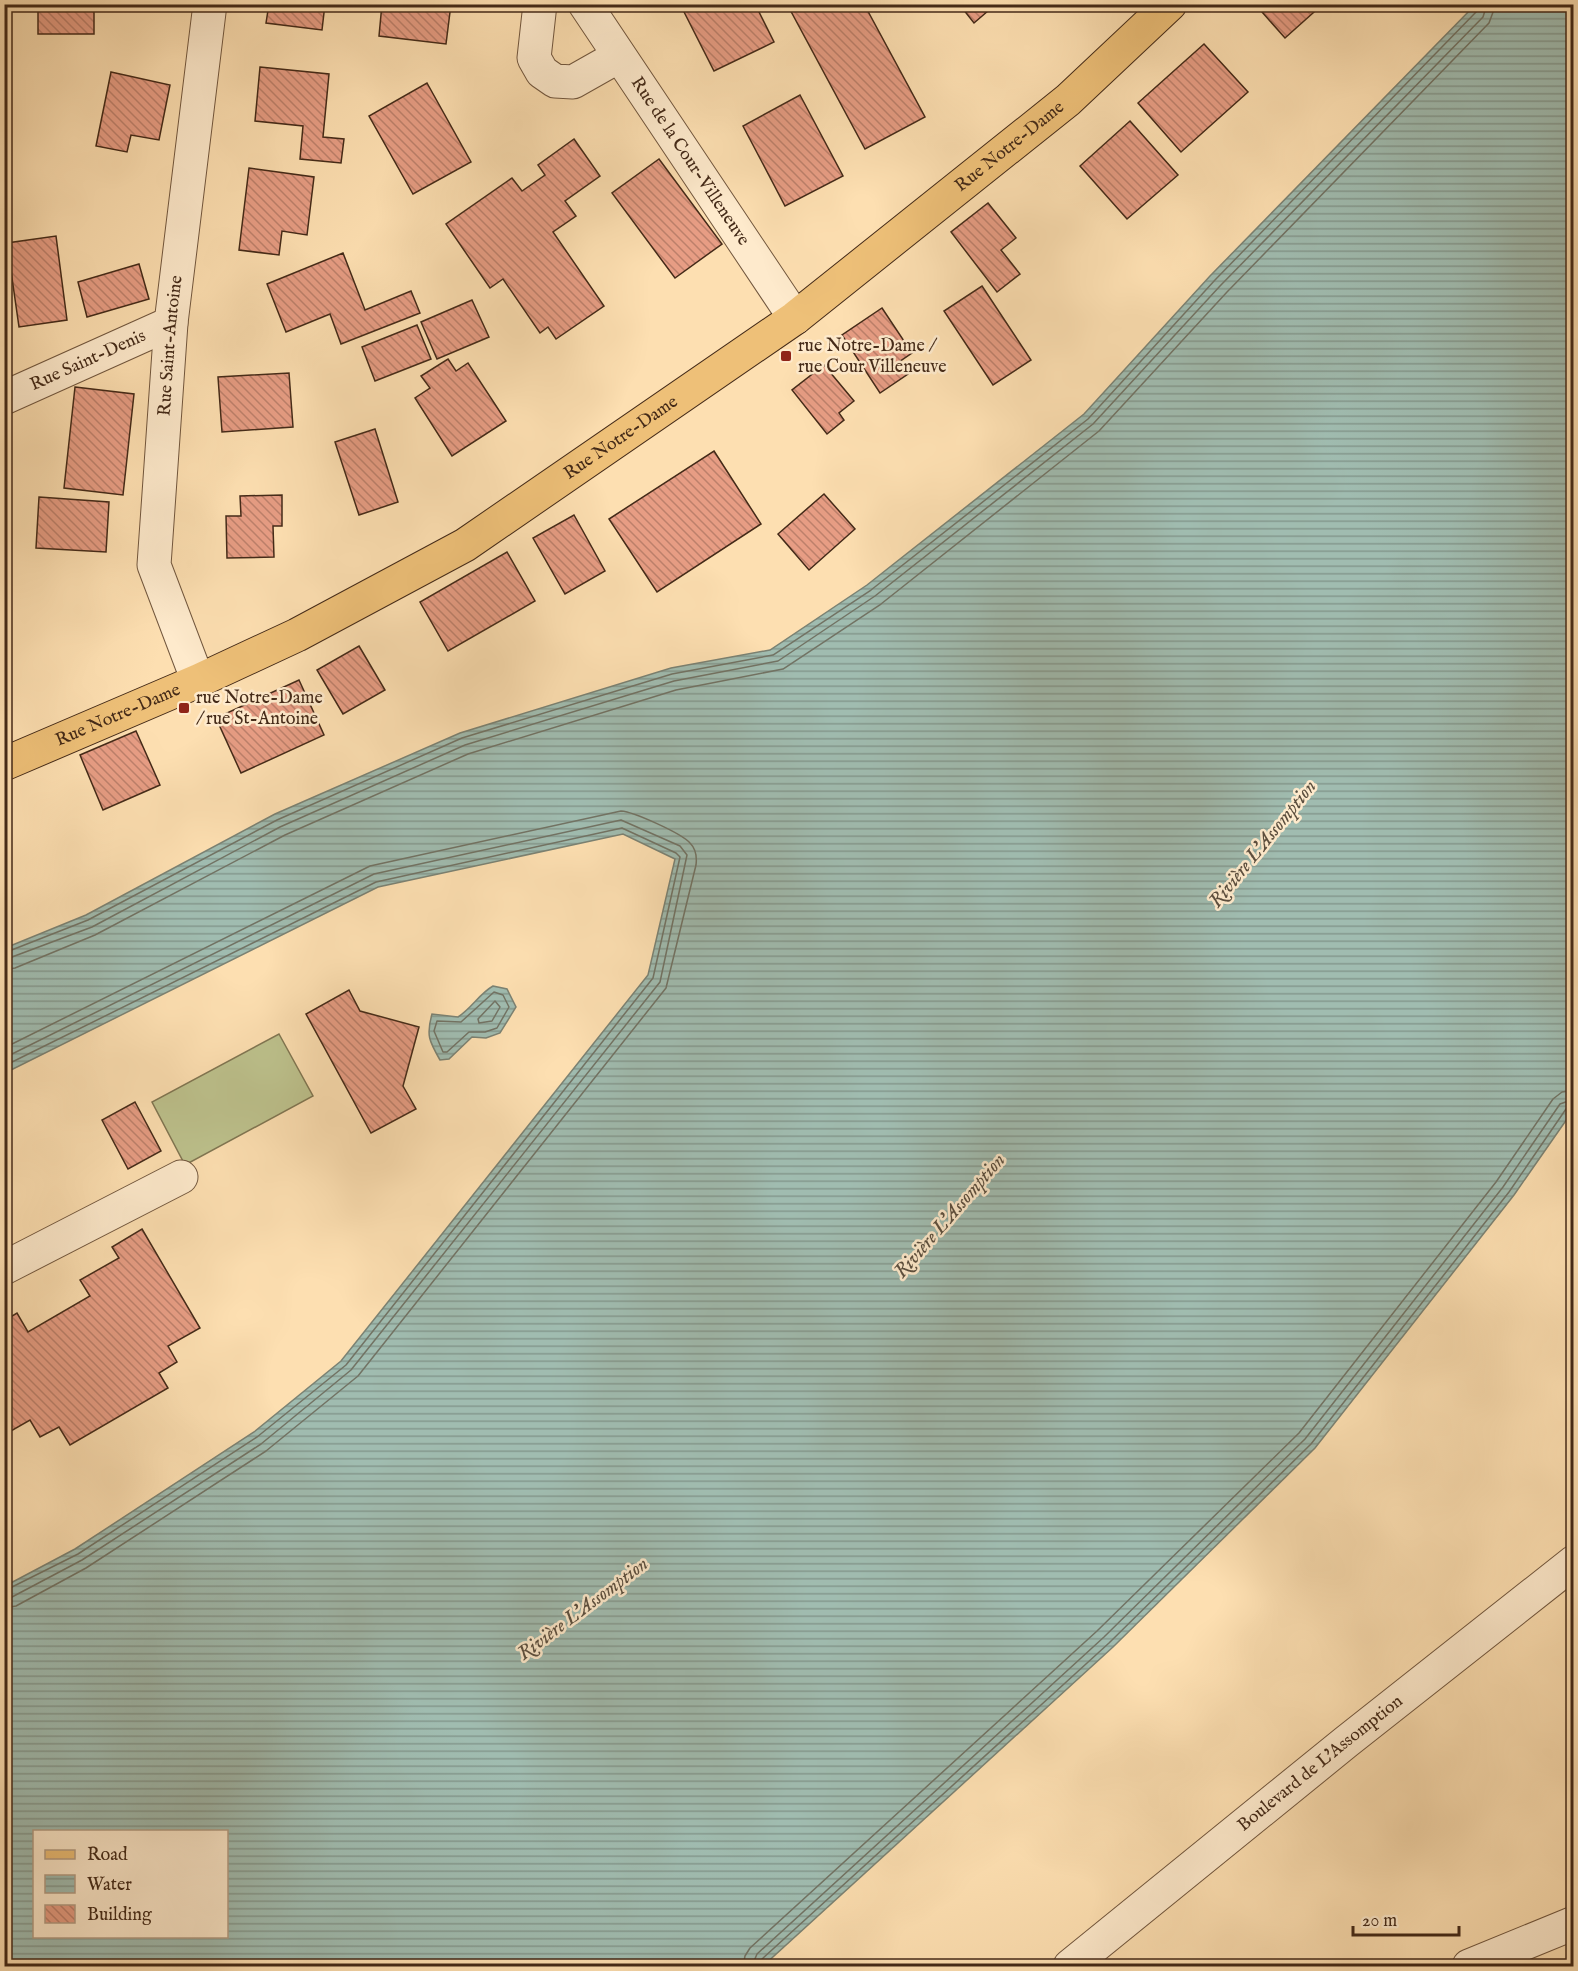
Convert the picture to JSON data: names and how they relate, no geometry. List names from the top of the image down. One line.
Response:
{"streets":{"main road":["Rue Notre-Dame"],"street":["Rue de la Cour-Villeneuve","Rue Saint-Antoine","Rue Saint-Denis","Boulevard de L'Assomption"]},"crossings":[["Rue Notre-Dame","Rue de la Cour-Villeneuve"],["Rue Notre-Dame","Rue Saint-Antoine"],["Rue Saint-Antoine","Rue Saint-Denis"]],"water":["Rivière L'Assomption"],"places":{"transit":["rue Notre-Dame / rue Cour Villeneuve","rue Notre-Dame / rue St-Antoine"]},"legend":["Road","Water","Building"],"scale_bar":"20 m"}
